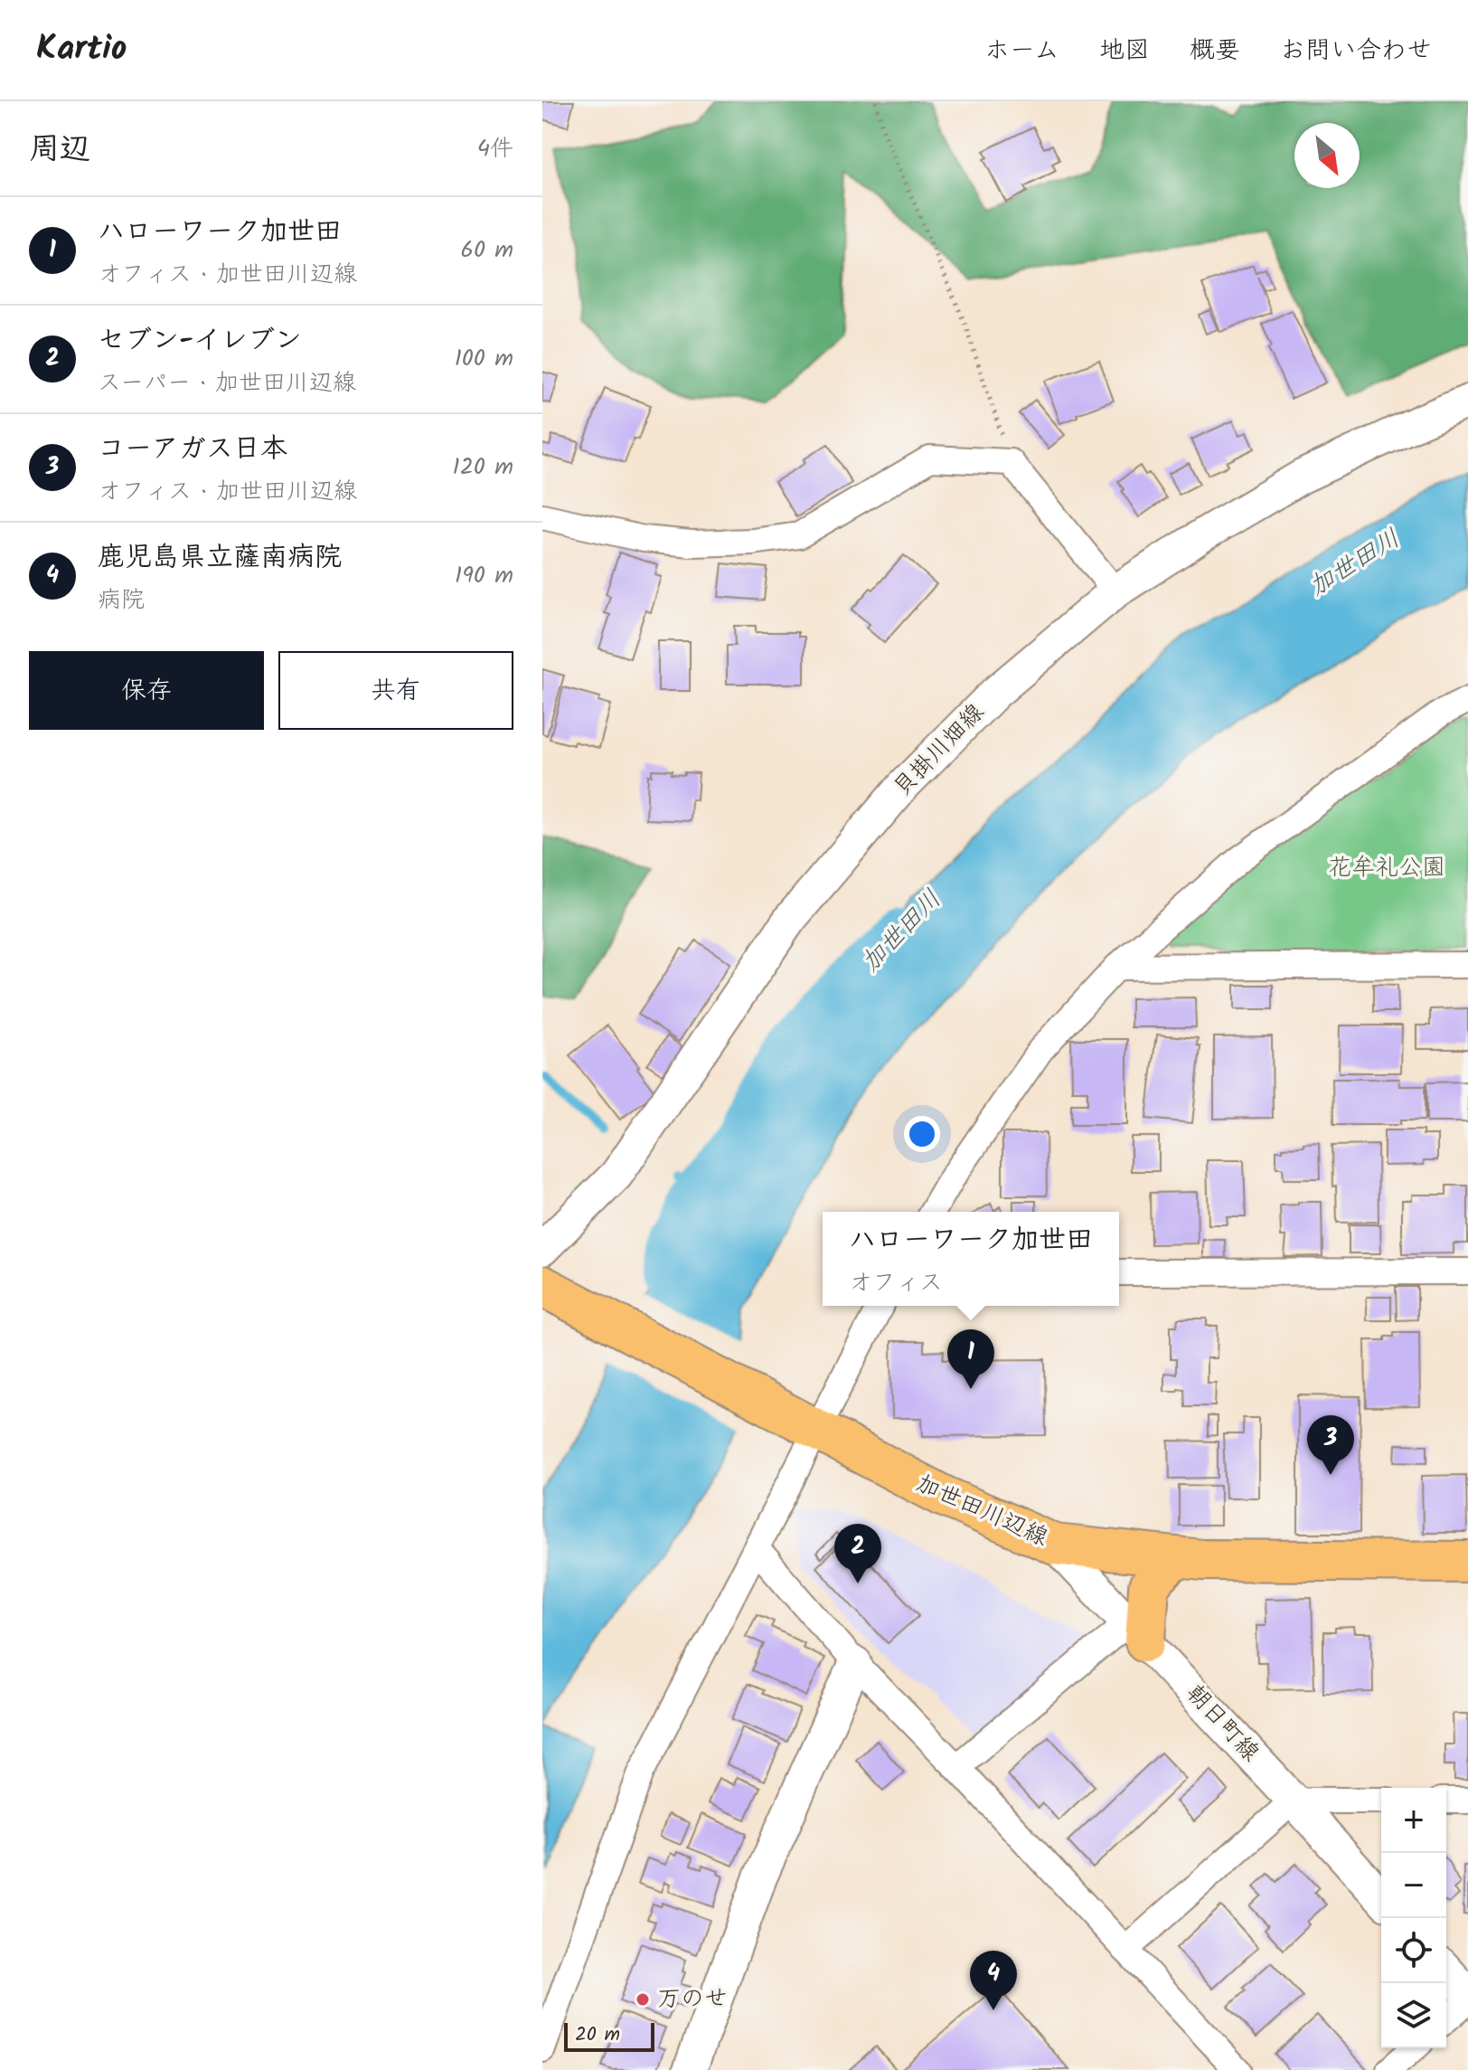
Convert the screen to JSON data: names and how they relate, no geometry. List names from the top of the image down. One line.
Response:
{"streets":{"main road":["加世田川辺線"],"street":["貝掛川畑線","朝日町線"]},"crossings":[["加世田川辺線","朝日町線"]],"water":["加世田川"],"parks":["花牟礼公園"],"places":["万のせ"],"scale_bar":"20 m","north":"bottom right","page":{"header":"Kartio","nav":["ホーム","地図","概要","お問い合わせ"],"heading":["周辺","4件"],"list":[{"mark":"1","name":"ハローワーク加世田","note":"オフィス · 加世田川辺線","value":"60 m"},{"mark":"2","name":"セブン-イレブン","note":"スーパー · 加世田川辺線","value":"100 m"},{"mark":"3","name":"コーアガス日本","note":"オフィス · 加世田川辺線","value":"120 m"},{"mark":"4","name":"鹿児島県立薩南病院","note":"病院","value":"190 m"}],"buttons":["保存","共有"],"popup":["ハローワーク加世田","オフィス"],"pins":["1","3","2","4"],"map_buttons":["+","−"],"scale":"20 m"}}
